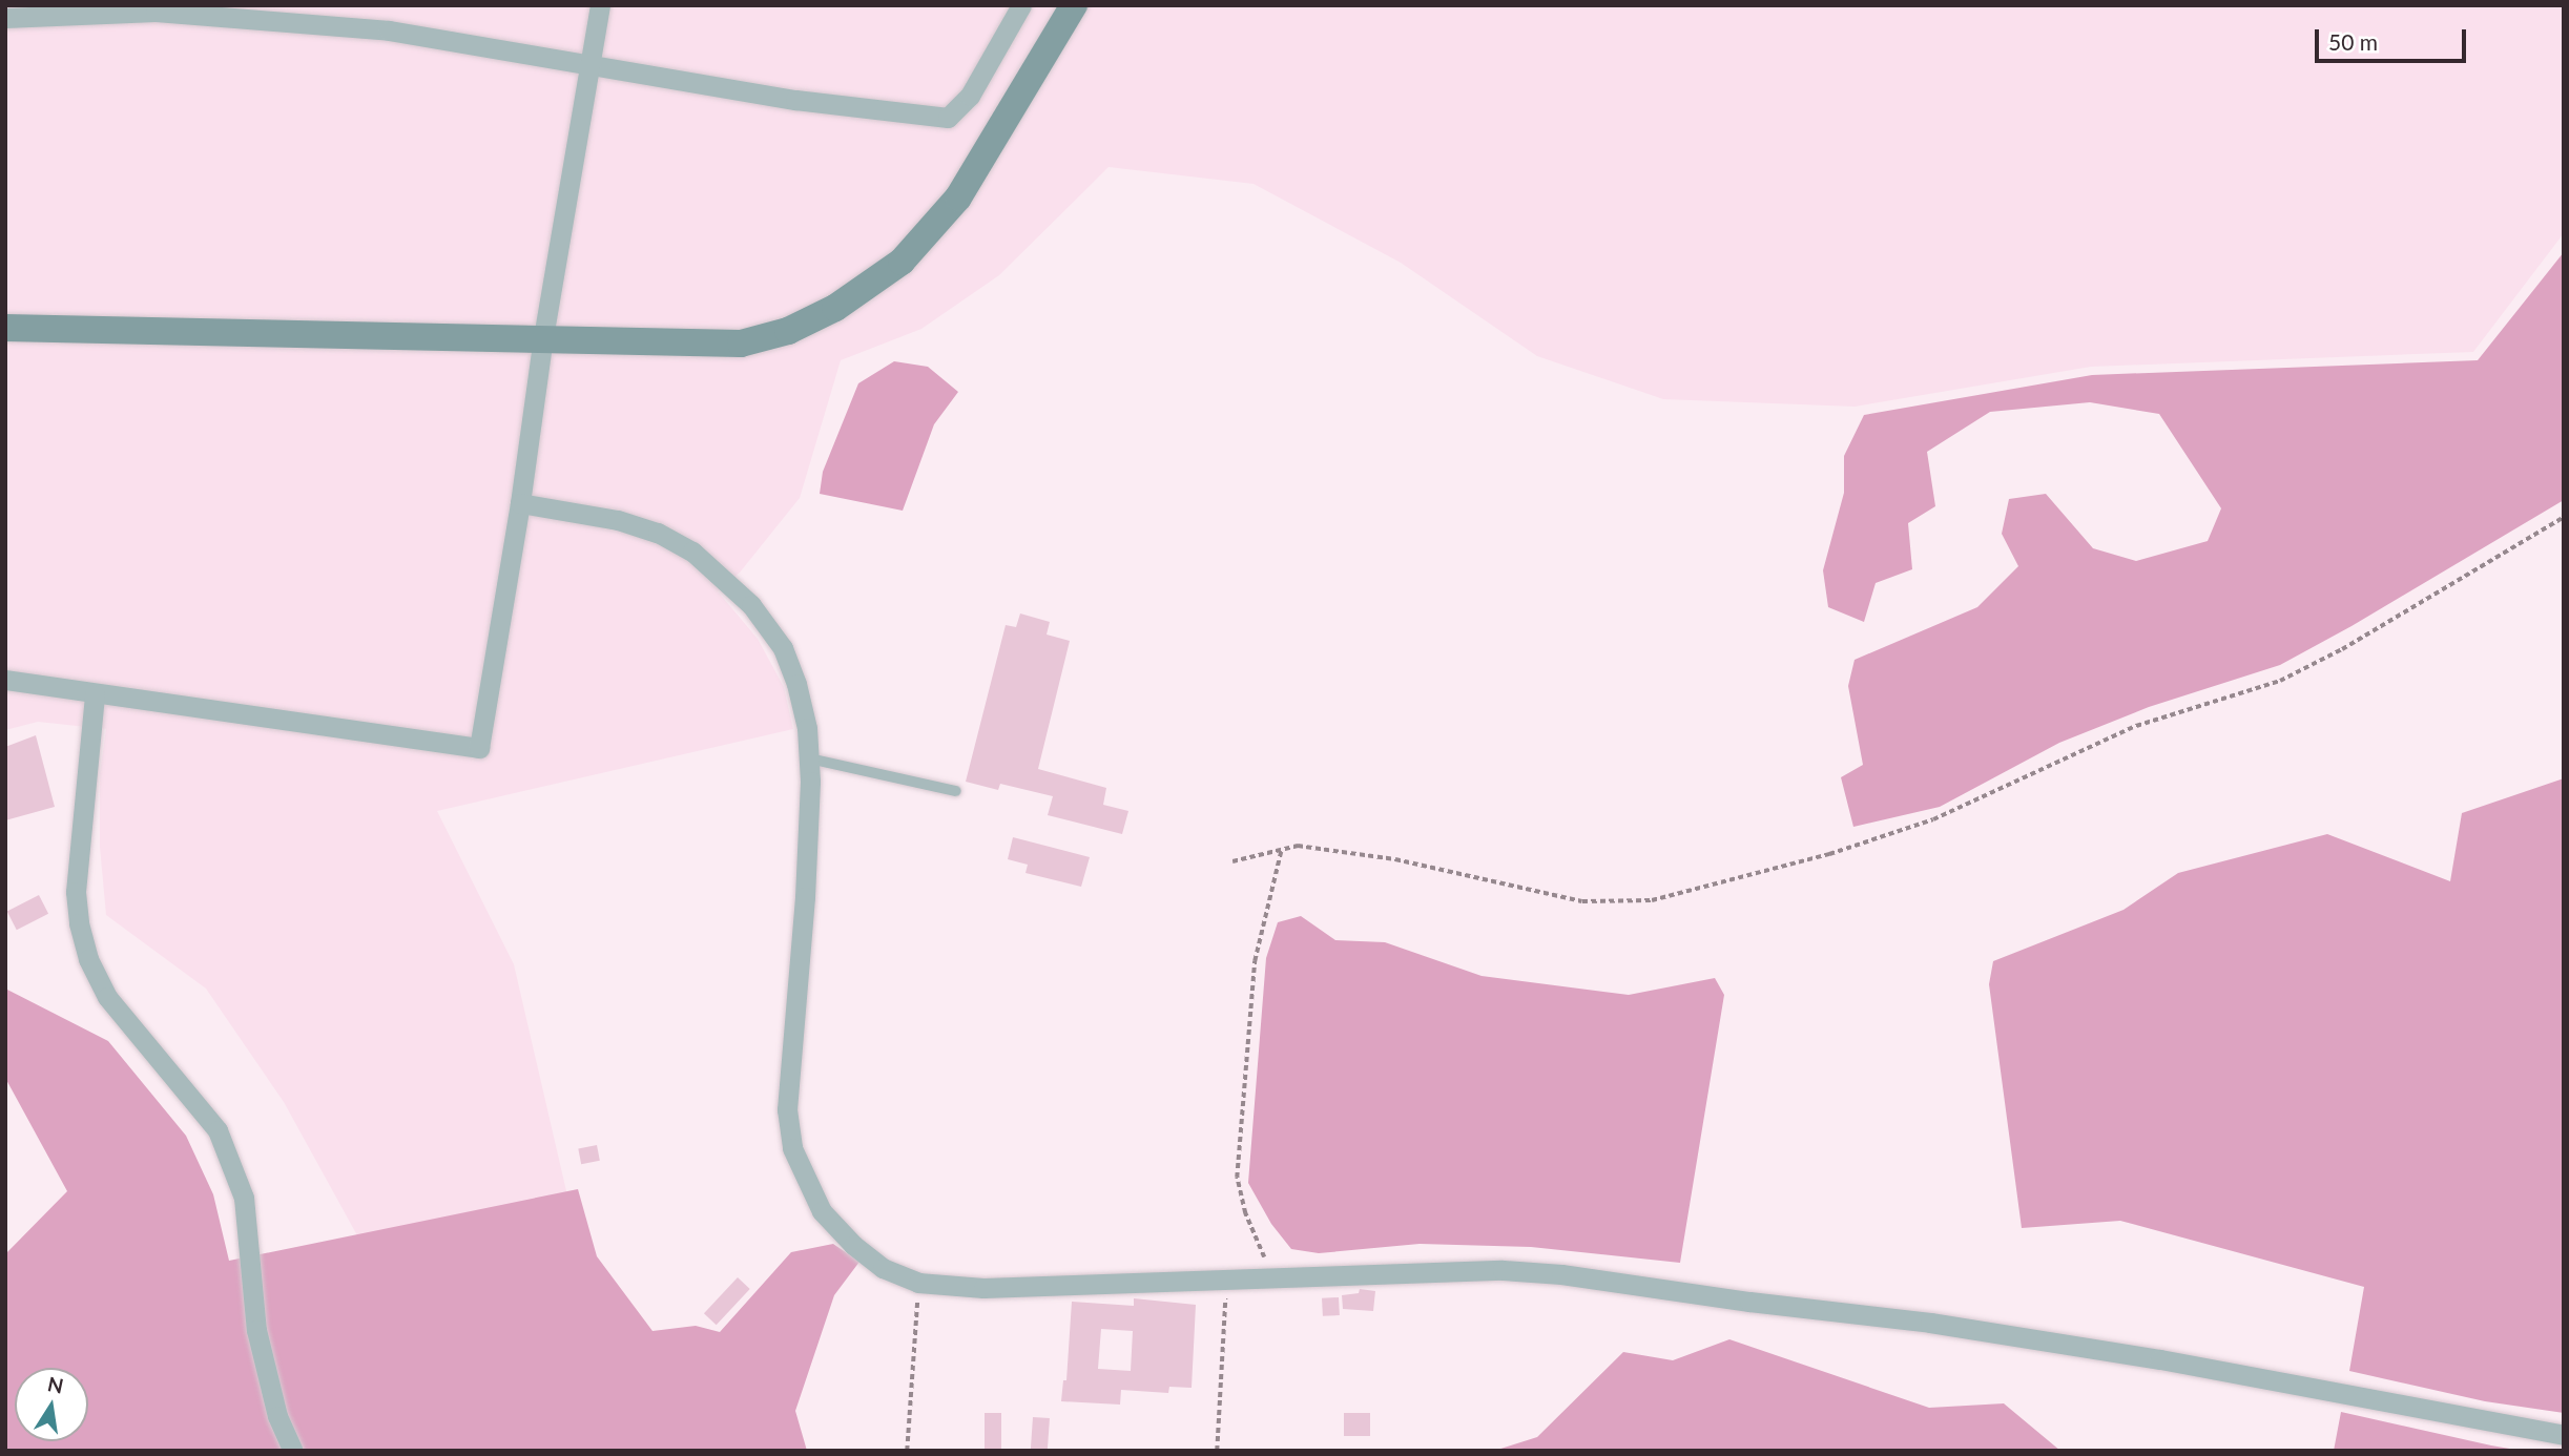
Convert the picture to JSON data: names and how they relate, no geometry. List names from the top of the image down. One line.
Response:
{"scale_bar":"50 m","north":"top"}
